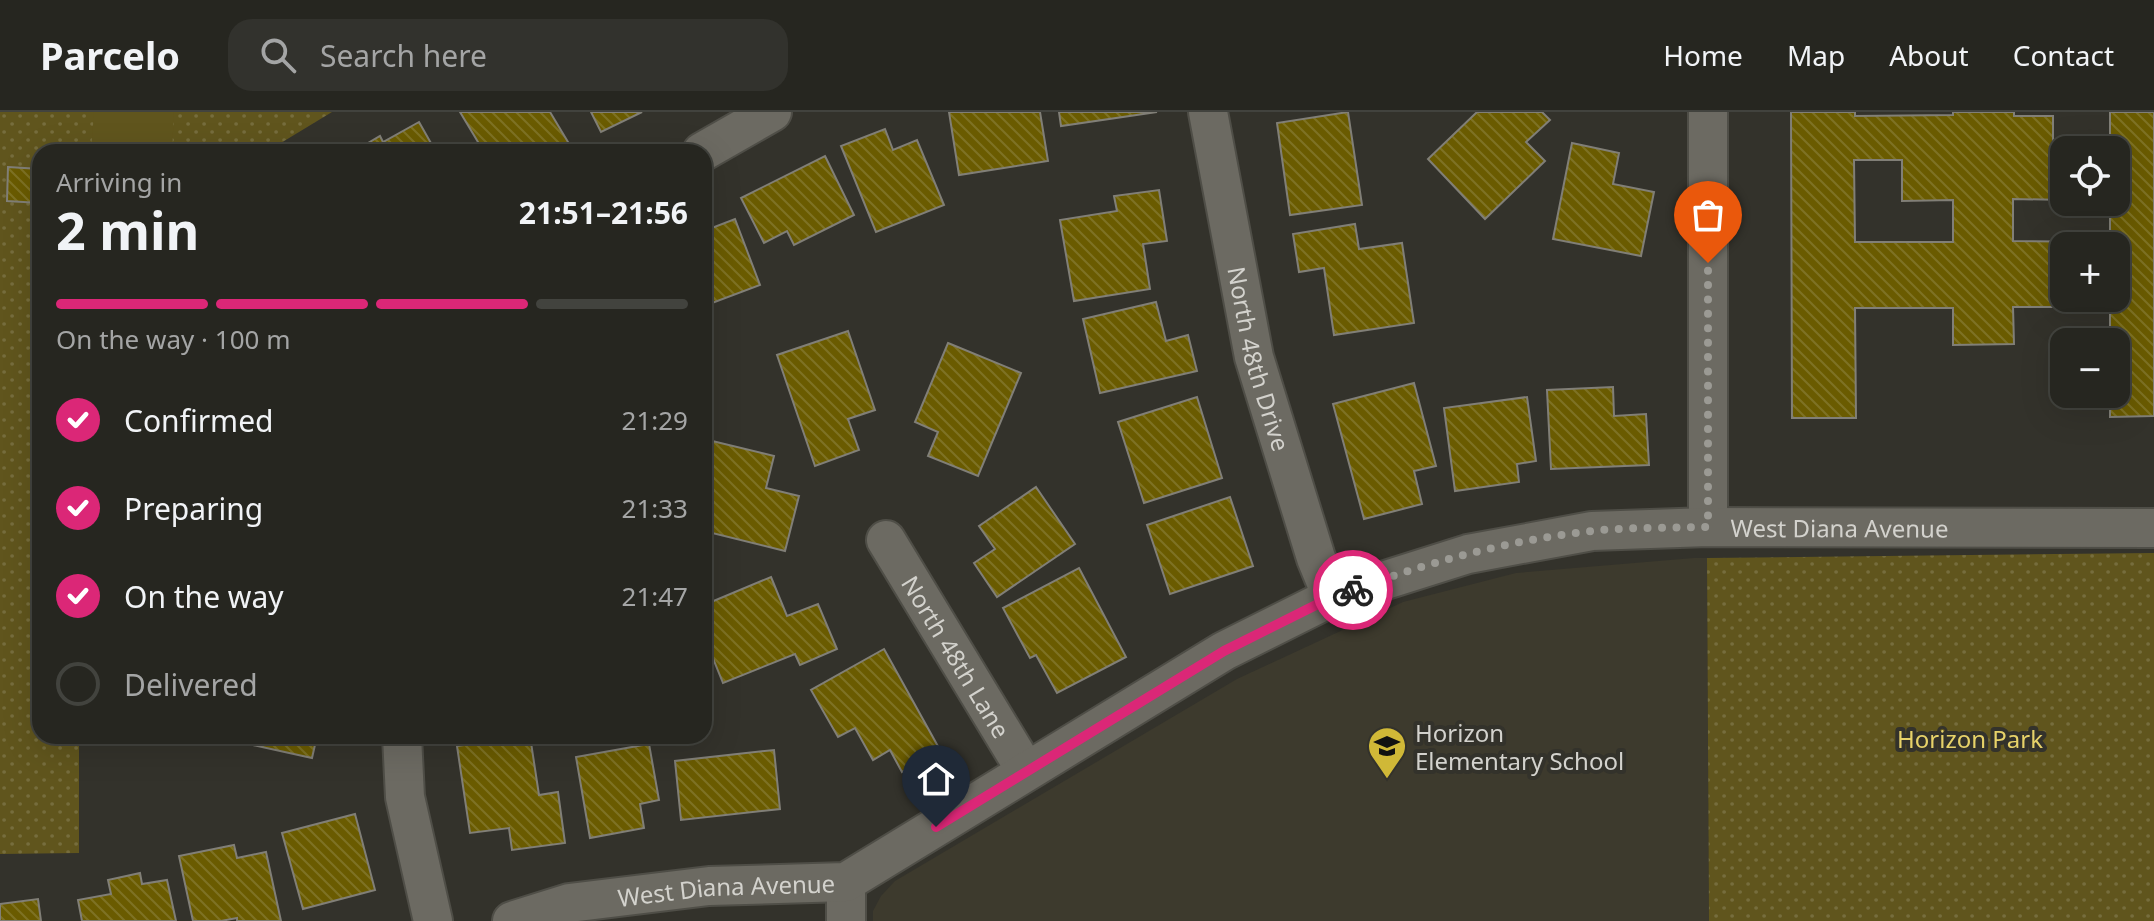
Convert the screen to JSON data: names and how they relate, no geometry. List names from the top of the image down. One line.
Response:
{"streets":{"street":["North 48th Drive","West Diana Avenue","North 48th Lane"]},"crossings":[["North 48th Drive","West Diana Avenue"],["West Diana Avenue","North 48th Lane"]],"parks":["Horizon Park"],"places":{"school or university":["Horizon Elementary School"]},"page":{"header":"Parcelo","search":"Search here","nav":["Home","Map","About","Contact"],"map_buttons":["+","−"],"heading":["2 min","Arriving in","21:51–21:56"],"bar":"On the way · 100 m","list":[["Confirmed","21:29"],["Preparing","21:33"],["On the way","21:47"],"Delivered"]}}
